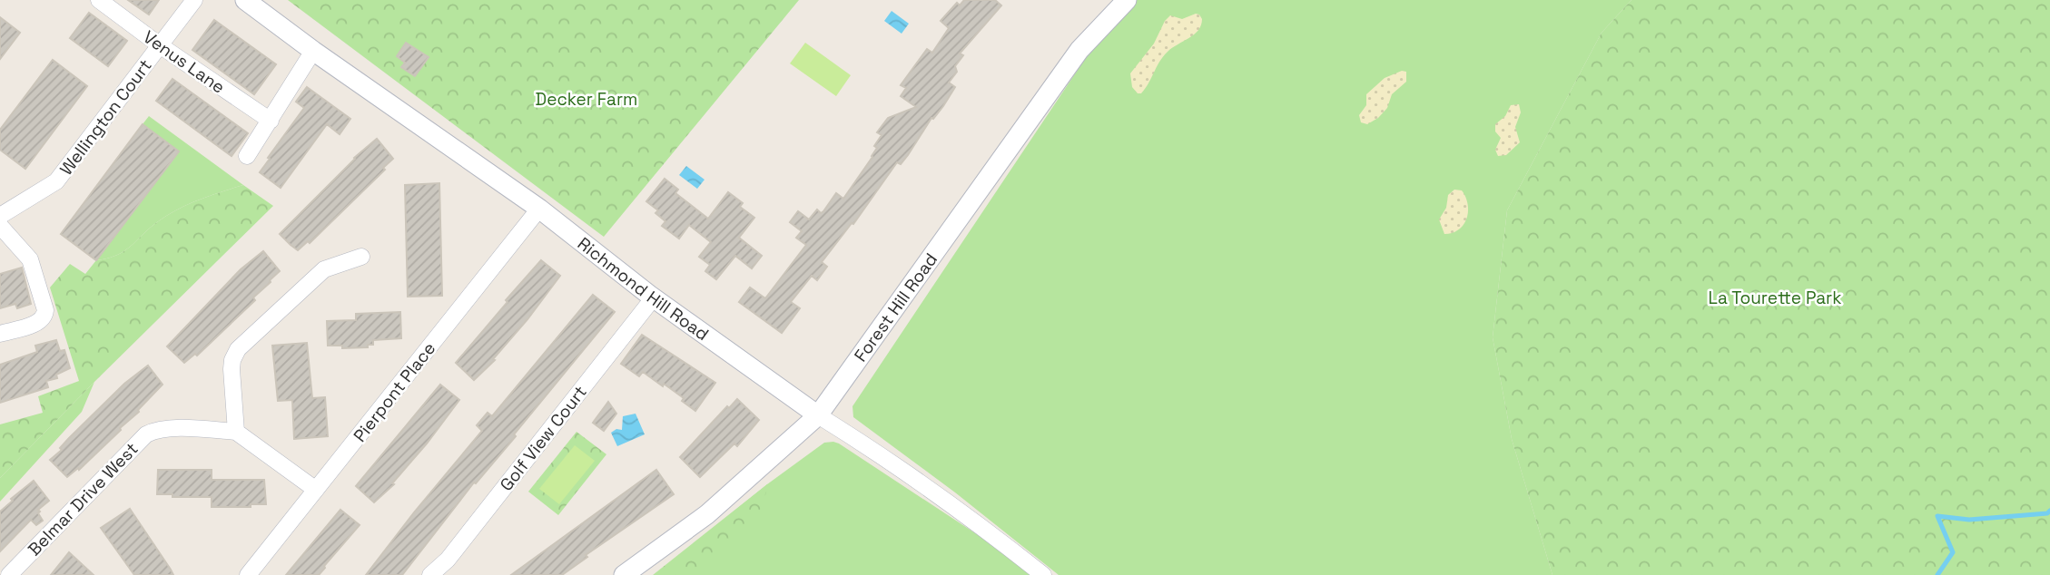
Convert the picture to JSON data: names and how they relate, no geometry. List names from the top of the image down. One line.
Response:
{"streets":{"street":["Venus Lane","Wellington Court","Richmond Hill Road","Forest Hill Road","Pierpont Place","Golf View Court","Belmar Drive West"]},"crossings":[["Venus Lane","Wellington Court"],["Richmond Hill Road","Forest Hill Road"],["Richmond Hill Road","Pierpont Place"],["Richmond Hill Road","Golf View Court"]],"parks":["Decker Farm","La Tourette Park"]}
